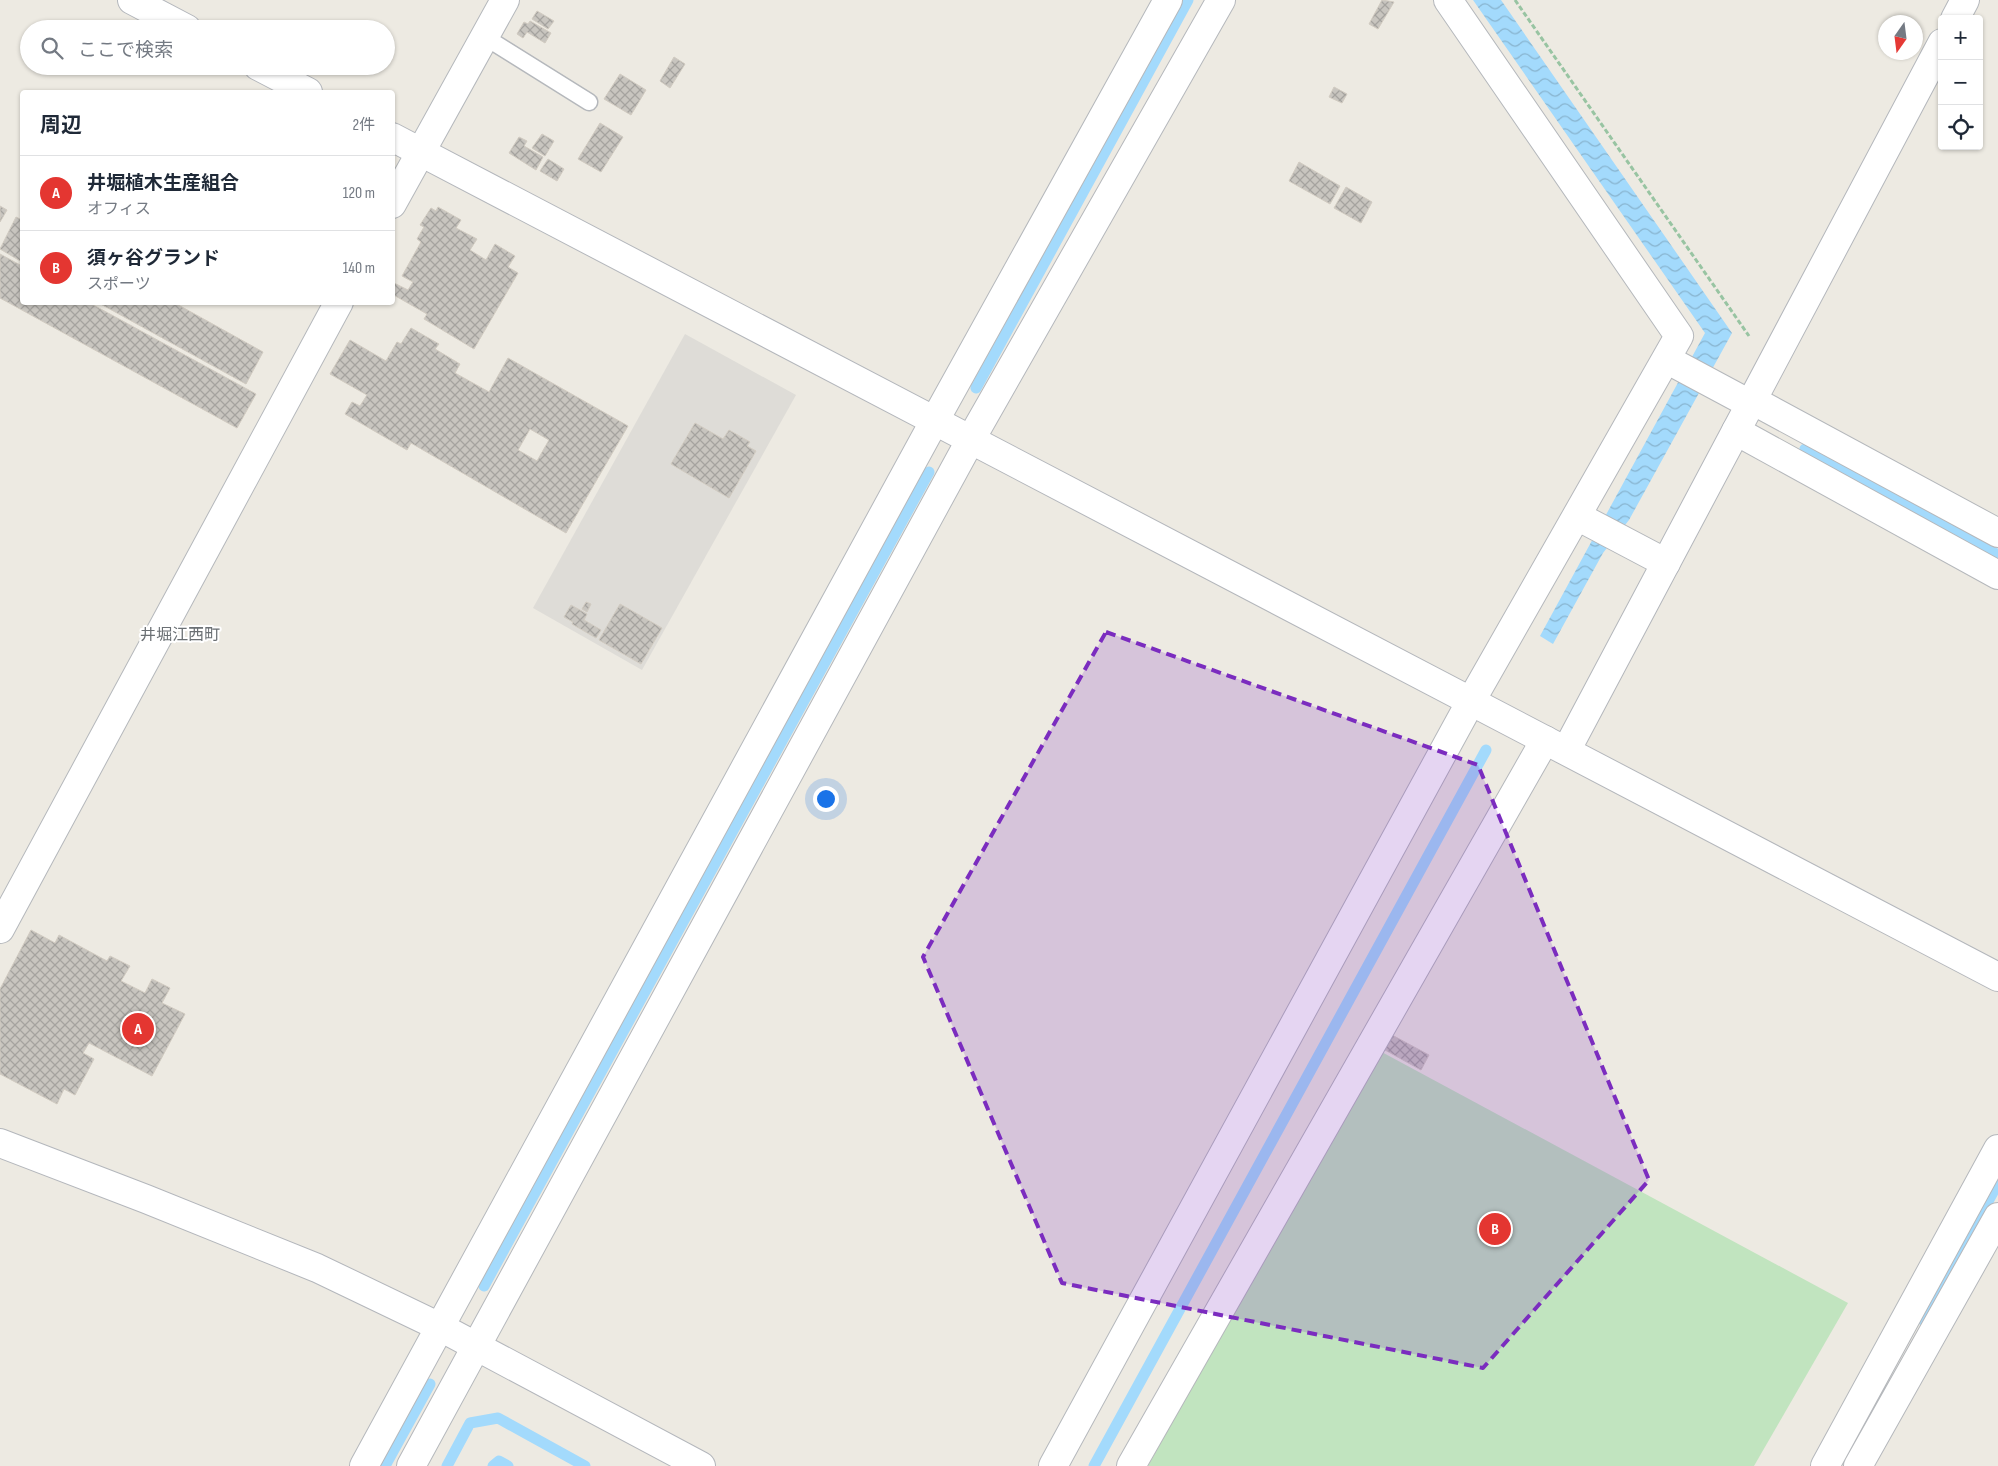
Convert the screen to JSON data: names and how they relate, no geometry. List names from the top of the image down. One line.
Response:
{"districts":["井堀江西町"],"north":"bottom","page":{"map_buttons":["+","−"],"search":"ここで検索","heading":["周辺","2件"],"list":[{"mark":"A","name":"井堀植木生産組合","note":"オフィス","value":"120 m"},{"mark":"B","name":"須ヶ谷グランド","note":"スポーツ","value":"140 m"}],"pins":["A","B"]}}
